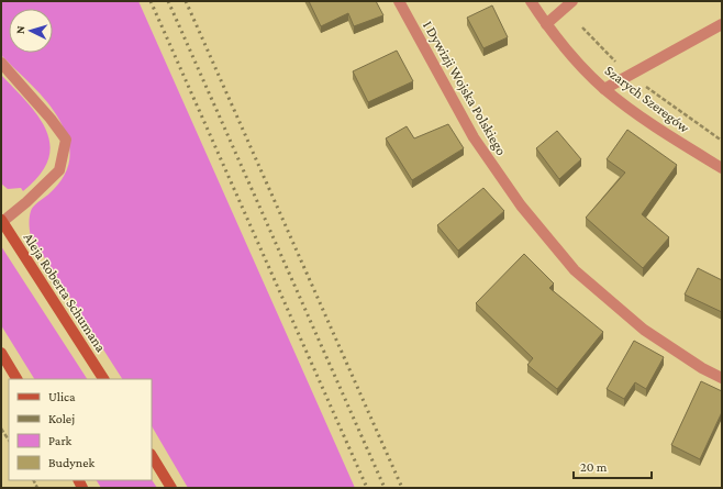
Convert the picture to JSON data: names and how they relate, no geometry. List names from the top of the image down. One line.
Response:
{"streets":{"main road":["Aleja Roberta Schumana"],"street":["I Dywizji Wojska Polskiego","Szarych Szeregów"]},"legend":["Ulica","Kolej","Park","Budynek"],"scale_bar":"20 m","north":"left"}
